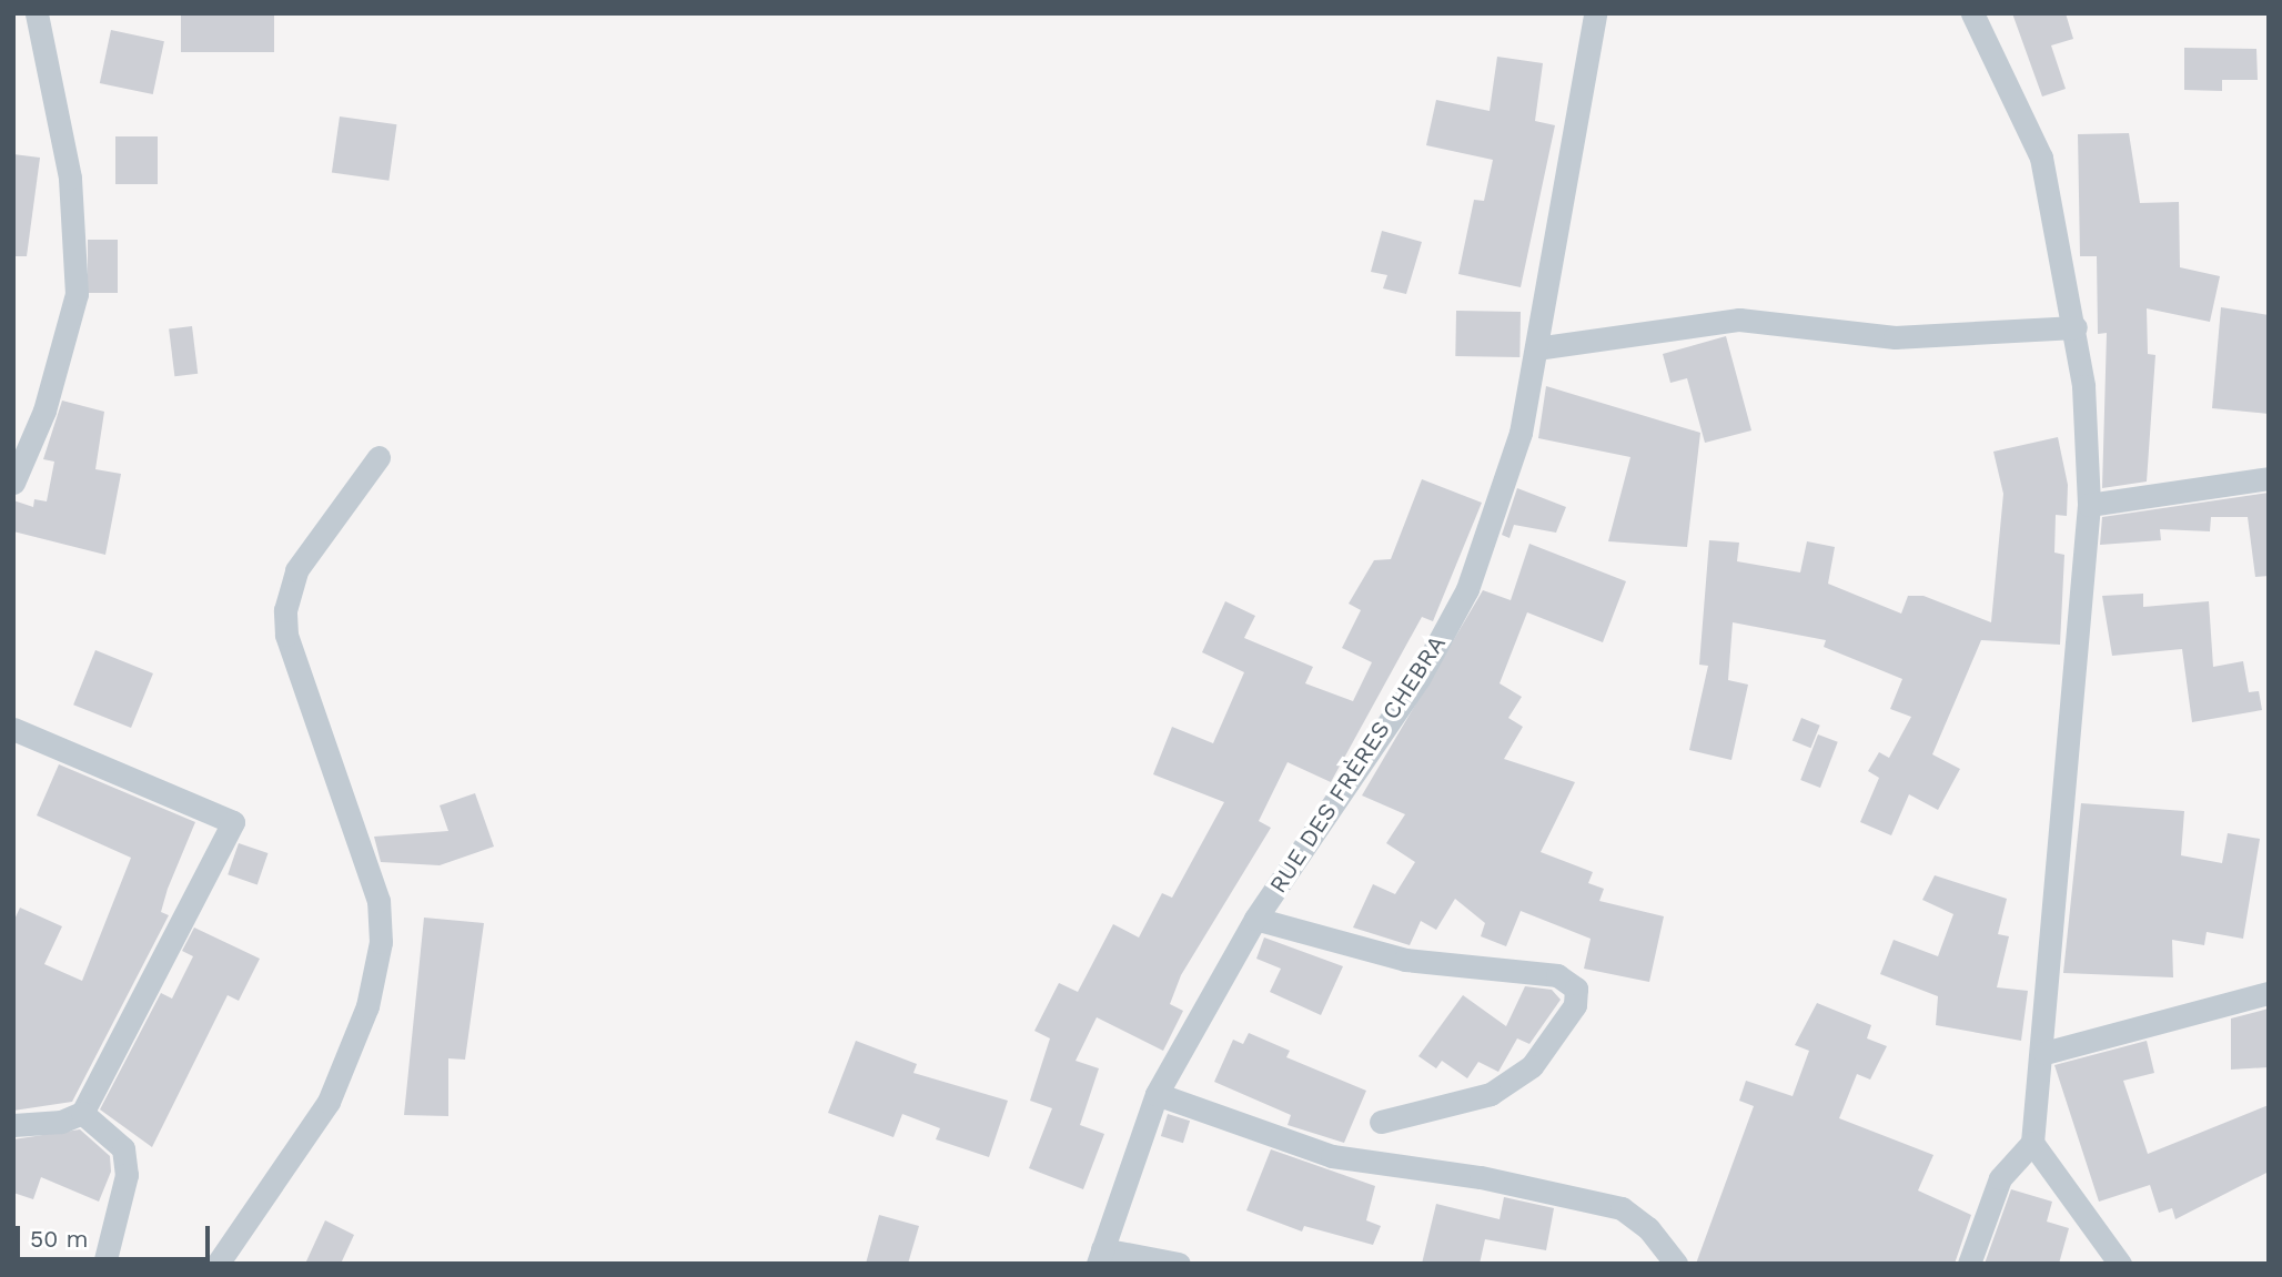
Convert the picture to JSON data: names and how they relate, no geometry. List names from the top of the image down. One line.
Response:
{"streets":{"street":["RUE DES FRÈRES CHEBRA"]},"scale_bar":"50 m"}
